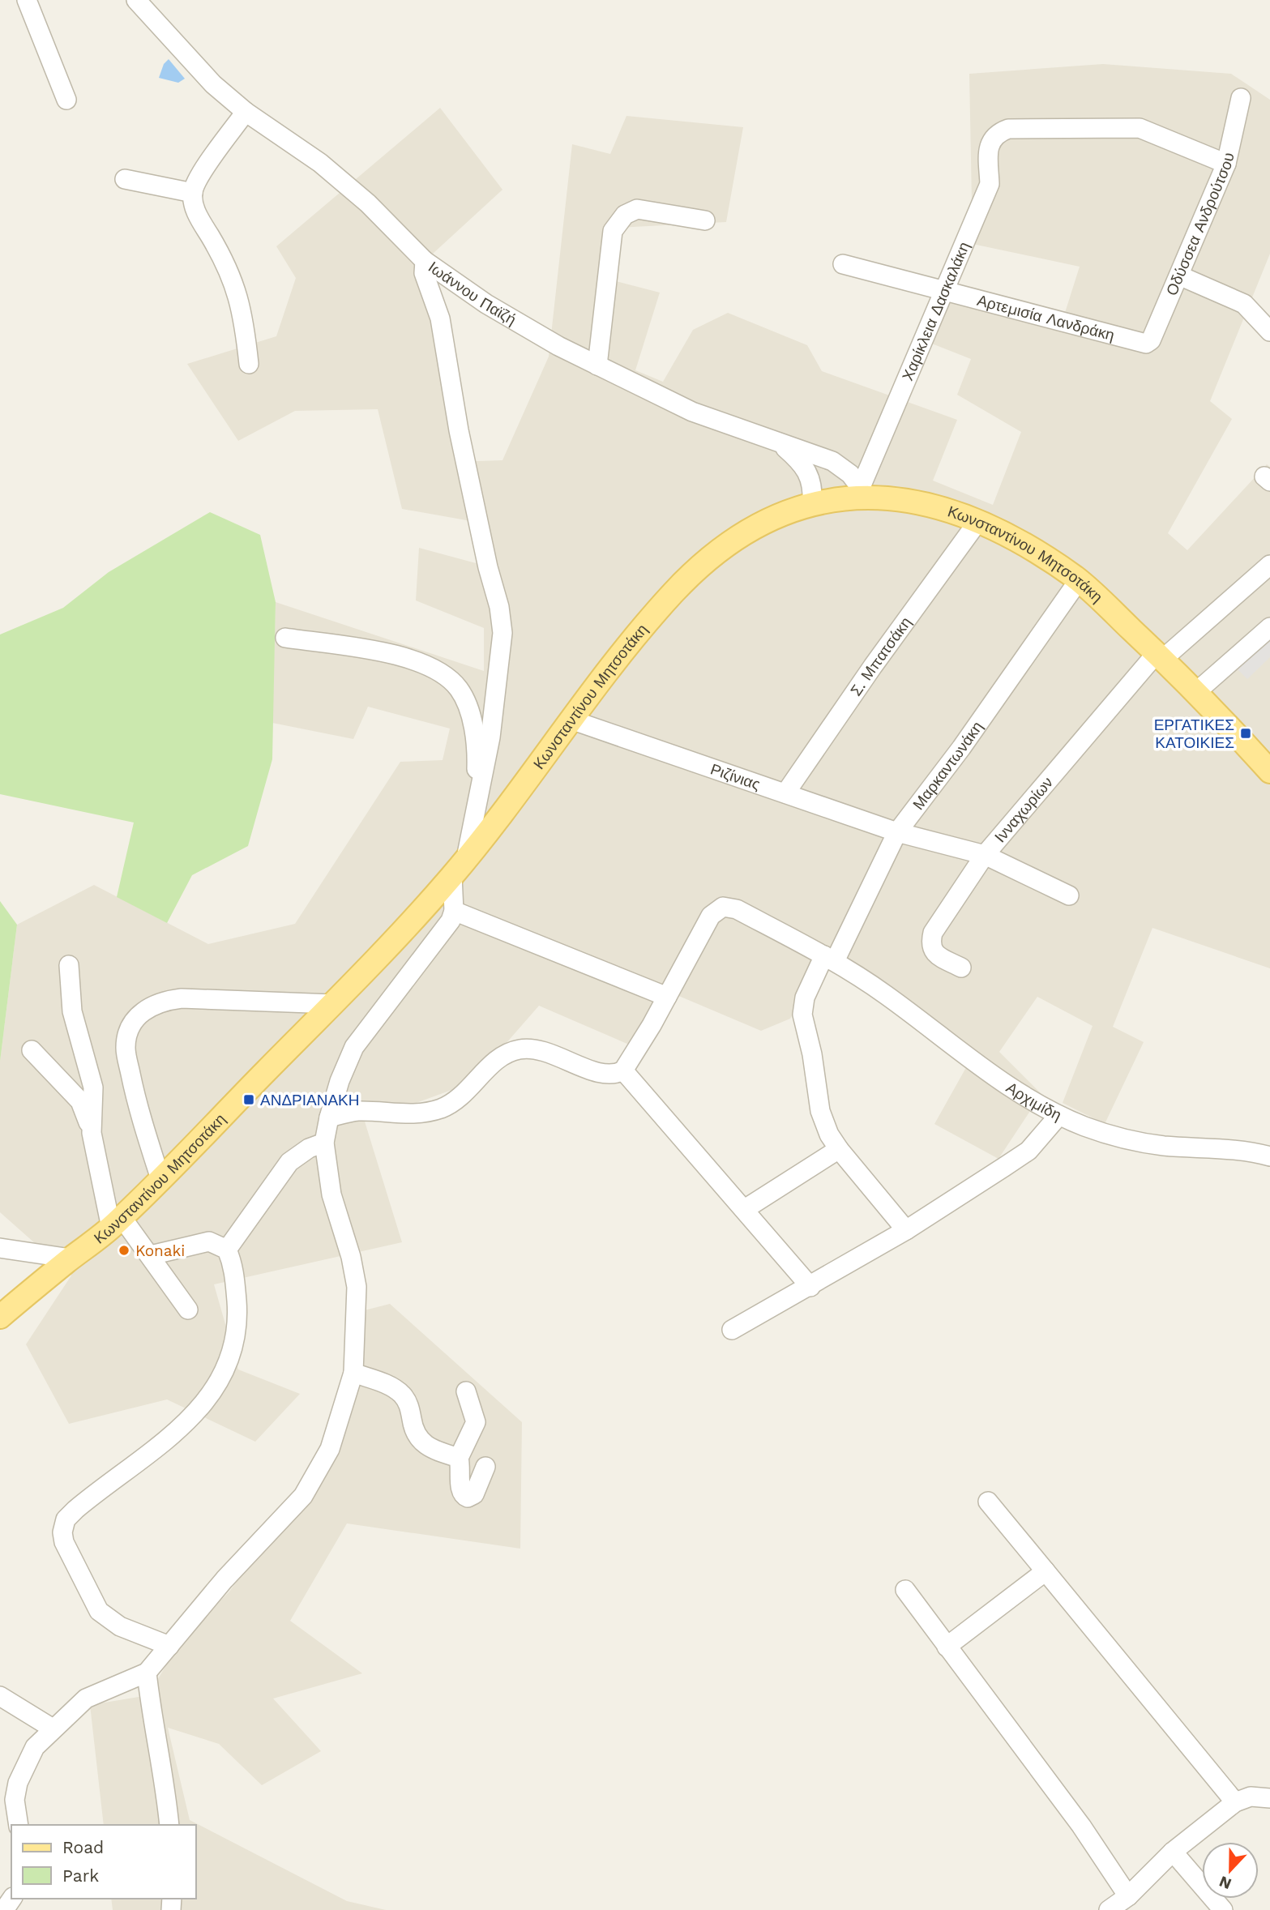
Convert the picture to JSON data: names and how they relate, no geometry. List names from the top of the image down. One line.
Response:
{"streets":{"main road":["Κωνσταντίνου Μητσοτάκη"],"street":["Οδύσσεα Ανδρούτσου","Ιωάννου Παϊζή","Χαρίκλεια Δασκαλάκη","Αρτεμισία Λανδράκη","Σ. Μπατσάκη","Μαρκαντωνάκη","Ριζίνιας","Ινναχωρίων","Αρχιμίδη"]},"crossings":[["Οδύσσεα Ανδρούτσου","Χαρίκλεια Δασκαλάκη"],["Οδύσσεα Ανδρούτσου","Αρτεμισία Λανδράκη"],["Ιωάννου Παϊζή","Χαρίκλεια Δασκαλάκη"],["Ιωάννου Παϊζή","Κωνσταντίνου Μητσοτάκη"],["Χαρίκλεια Δασκαλάκη","Αρτεμισία Λανδράκη"],["Χαρίκλεια Δασκαλάκη","Κωνσταντίνου Μητσοτάκη"],["Κωνσταντίνου Μητσοτάκη","Σ. Μπατσάκη"],["Κωνσταντίνου Μητσοτάκη","Μαρκαντωνάκη"],["Κωνσταντίνου Μητσοτάκη","Ριζίνιας"],["Κωνσταντίνου Μητσοτάκη","Ινναχωρίων"],["Σ. Μπατσάκη","Ριζίνιας"],["Μαρκαντωνάκη","Ριζίνιας"],["Μαρκαντωνάκη","Αρχιμίδη"],["Ριζίνιας","Ινναχωρίων"]],"places":{"transit":["ΕΡΓΑΤΙΚΕΣ ΚΑΤΟΙΚΙΕΣ","ΑΝΔΡΙΑΝΑΚΗ"],"other":["Konaki"]},"legend":["Road","Park"],"north":"bottom"}
